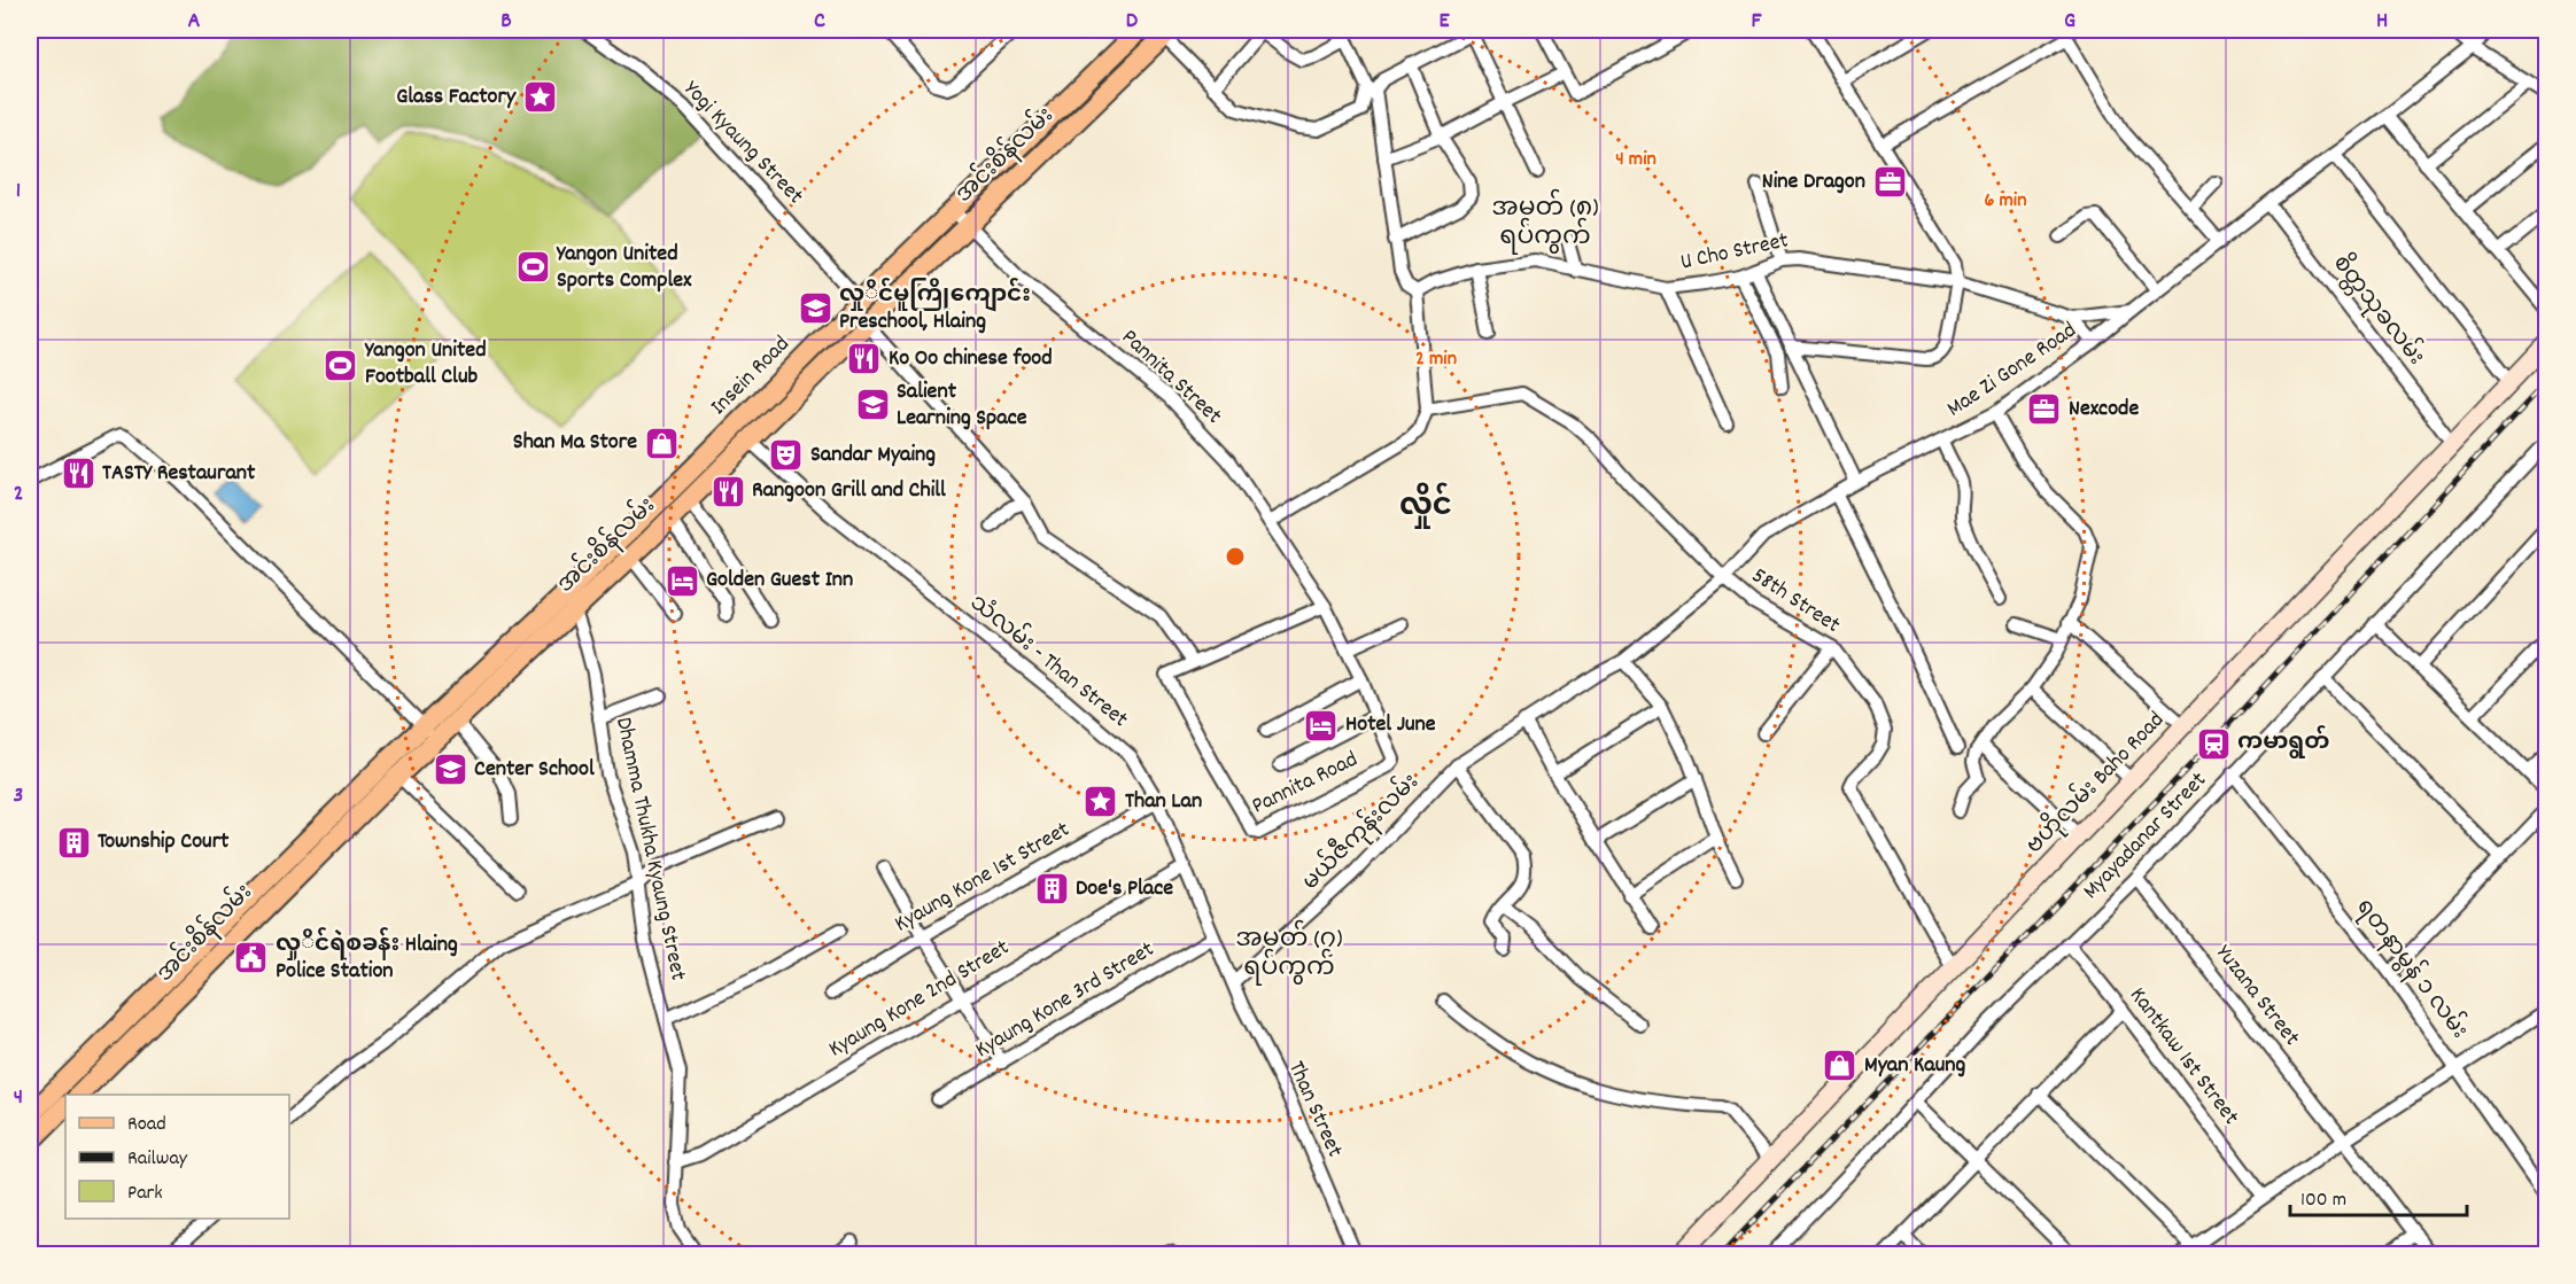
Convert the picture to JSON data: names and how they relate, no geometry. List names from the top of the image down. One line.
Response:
{"streets":{"main road":["အင်းစိန်လမ်း","Insein Road","ဗဟိုလမ်း Baho Road"],"street":["Yogi Kyaung Street","U Cho Street","စိတ္တသုခလမ်း","Mae Zi Gone Road","Pannita Street","58th Street","သံလမ်း - Than Street","Pannita Road","မယ်ဇီကုန်းလမ်း","Myayadanar Street","Dhamma Thukha Kyaung Street","Kyaung Kone 1st Street","ရတနာမွန် ၁ လမ်း","Yuzana Street","Kyaung Kone 2nd Street","Kyaung Kone 3rd Street","Kantkaw 1st Street","Than Street"]},"crossings":[["Yogi Kyaung Street","Insein Road"],["အင်းစိန်လမ်း","Insein Road"],["အင်းစိန်လမ်း","Pannita Street"],["အင်းစိန်လမ်း","သံလမ်း - Than Street"],["အင်းစိန်လမ်း","Dhamma Thukha Kyaung Street"],["U Cho Street","Mae Zi Gone Road"],["စိတ္တသုခလမ်း","Mae Zi Gone Road"],["စိတ္တသုခလမ်း","ဗဟိုလမ်း Baho Road"],["Mae Zi Gone Road","58th Street"],["Mae Zi Gone Road","မယ်ဇီကုန်းလမ်း"],["Insein Road","Pannita Street"],["Insein Road","Dhamma Thukha Kyaung Street"],["Pannita Street","Pannita Road"],["58th Street","ဗဟိုလမ်း Baho Road"],["သံလမ်း - Than Street","မယ်ဇီကုန်းလမ်း"],["သံလမ်း - Than Street","Kyaung Kone 1st Street"],["သံလမ်း - Than Street","Kyaung Kone 2nd Street"],["သံလမ်း - Than Street","Kyaung Kone 3rd Street"],["သံလမ်း - Than Street","Than Street"],["မယ်ဇီကုန်းလမ်း","Than Street"],["Myayadanar Street","ရတနာမွန် ၁ လမ်း"],["Myayadanar Street","Yuzana Street"],["Myayadanar Street","Kantkaw 1st Street"],["Dhamma Thukha Kyaung Street","Kyaung Kone 2nd Street"]],"districts":["အမှတ် (၈) ရပ်ကွက်","လှိုင်","အမှတ် (၇) ရပ်ကွက်"],"places":{"place":["Glass Factory","Than Lan"],"office":["Nine Dragon","Nexcode"],"sports":["Yangon United Sports Complex","Yangon United Football Club"],"school or university":["လှုိင်မူကြိုကျောင်း Preschool, Hlaing","Salient Learning Space","Center School"],"restaurant":["Ko Oo chinese food","TASTY Restaurant","Rangoon Grill and Chill"],"shop":["Shan Ma Store","Myan Kaung"],"theatre":["Sandar Myaing"],"hotel":["Golden Guest Inn","Hotel June"],"station":["ကမာရွတ်"],"building":["Township Court","Doe's Place"],"public building":["လှုိင်ရဲစခန်း Hlaing Police Station"]},"legend":["Road","Railway","Park"],"scale_bar":"100 m","grid":{"columns":["A","B","C","D","E","F","G","H"],"rows":["1","2","3","4"]},"rings":["4 min","6 min","2 min"]}
